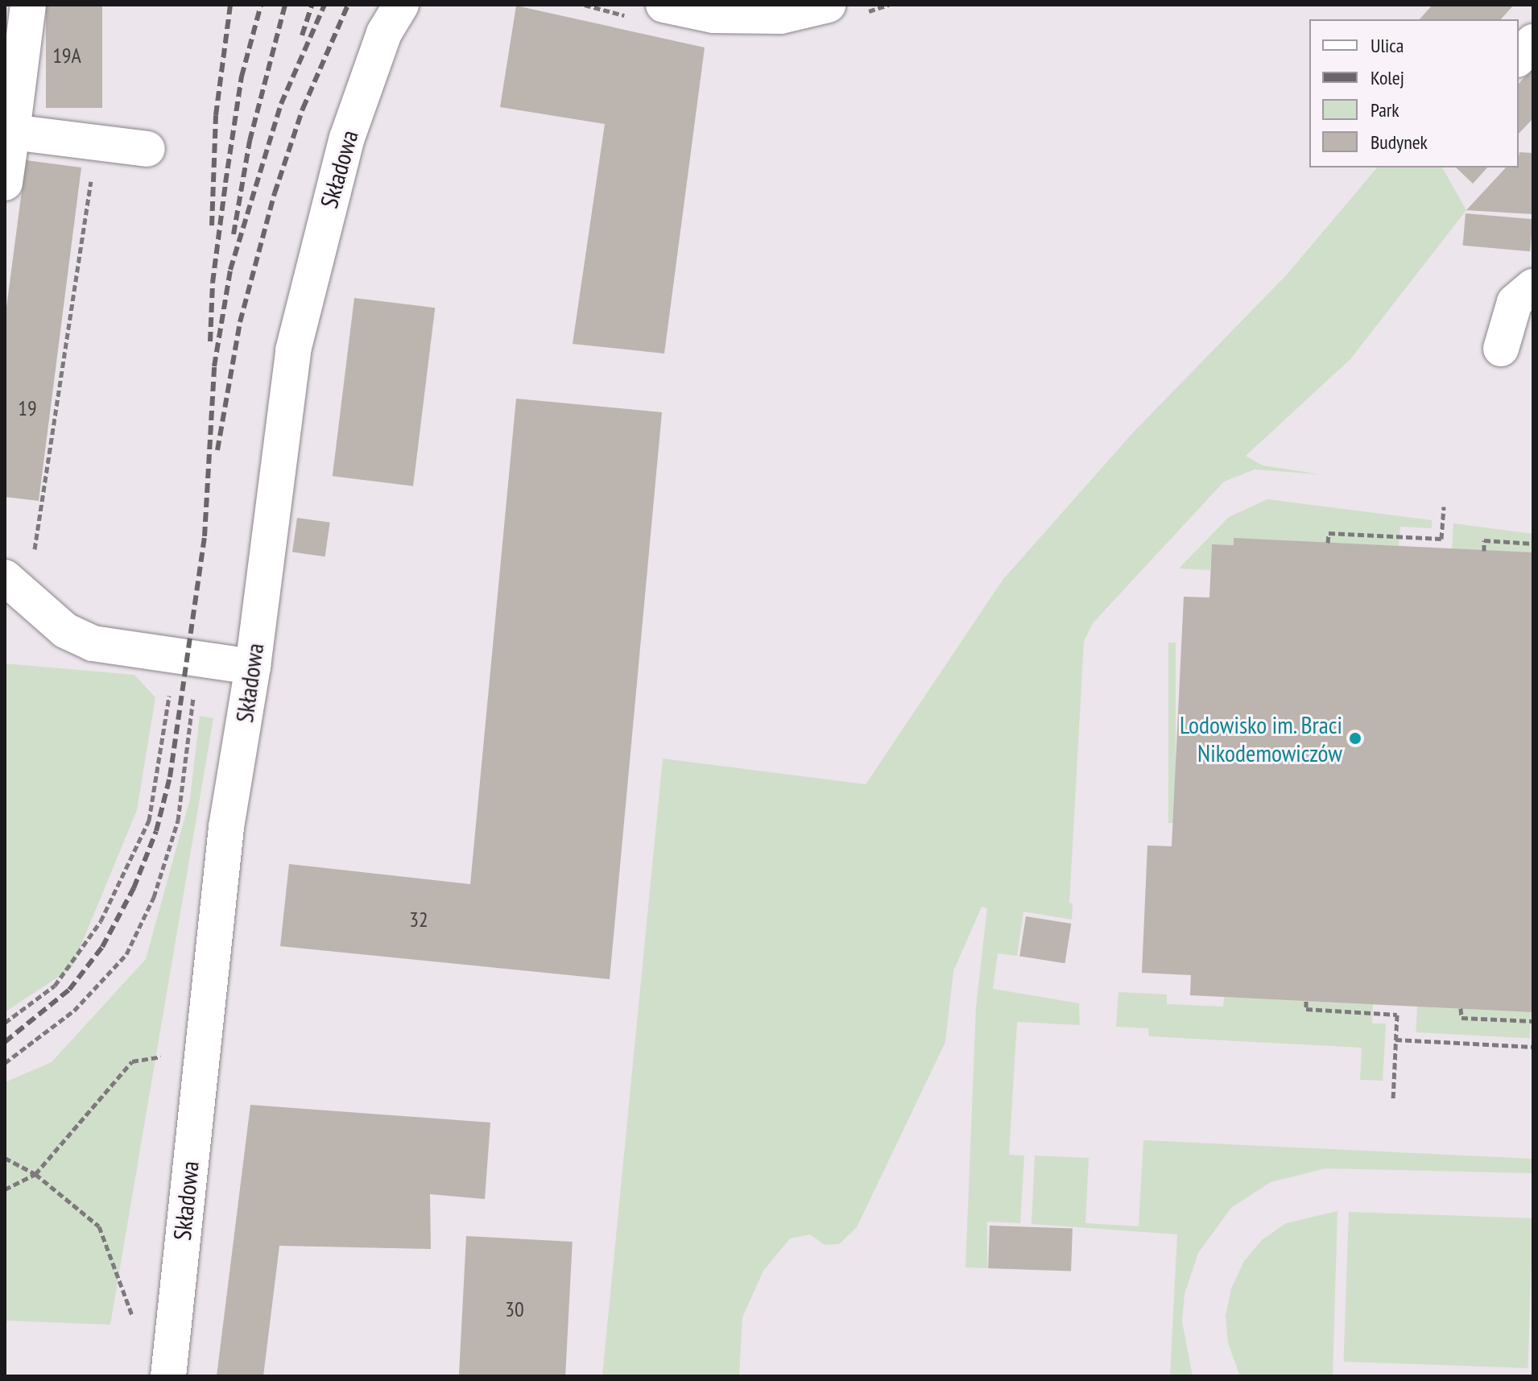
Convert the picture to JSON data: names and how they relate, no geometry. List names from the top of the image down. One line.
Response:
{"streets":{"street":["Składowa"]},"places":["Lodowisko im. Braci Nikodemowiczów"],"house_numbers":["19A","19","32","30"],"legend":["Ulica","Kolej","Park","Budynek"]}
